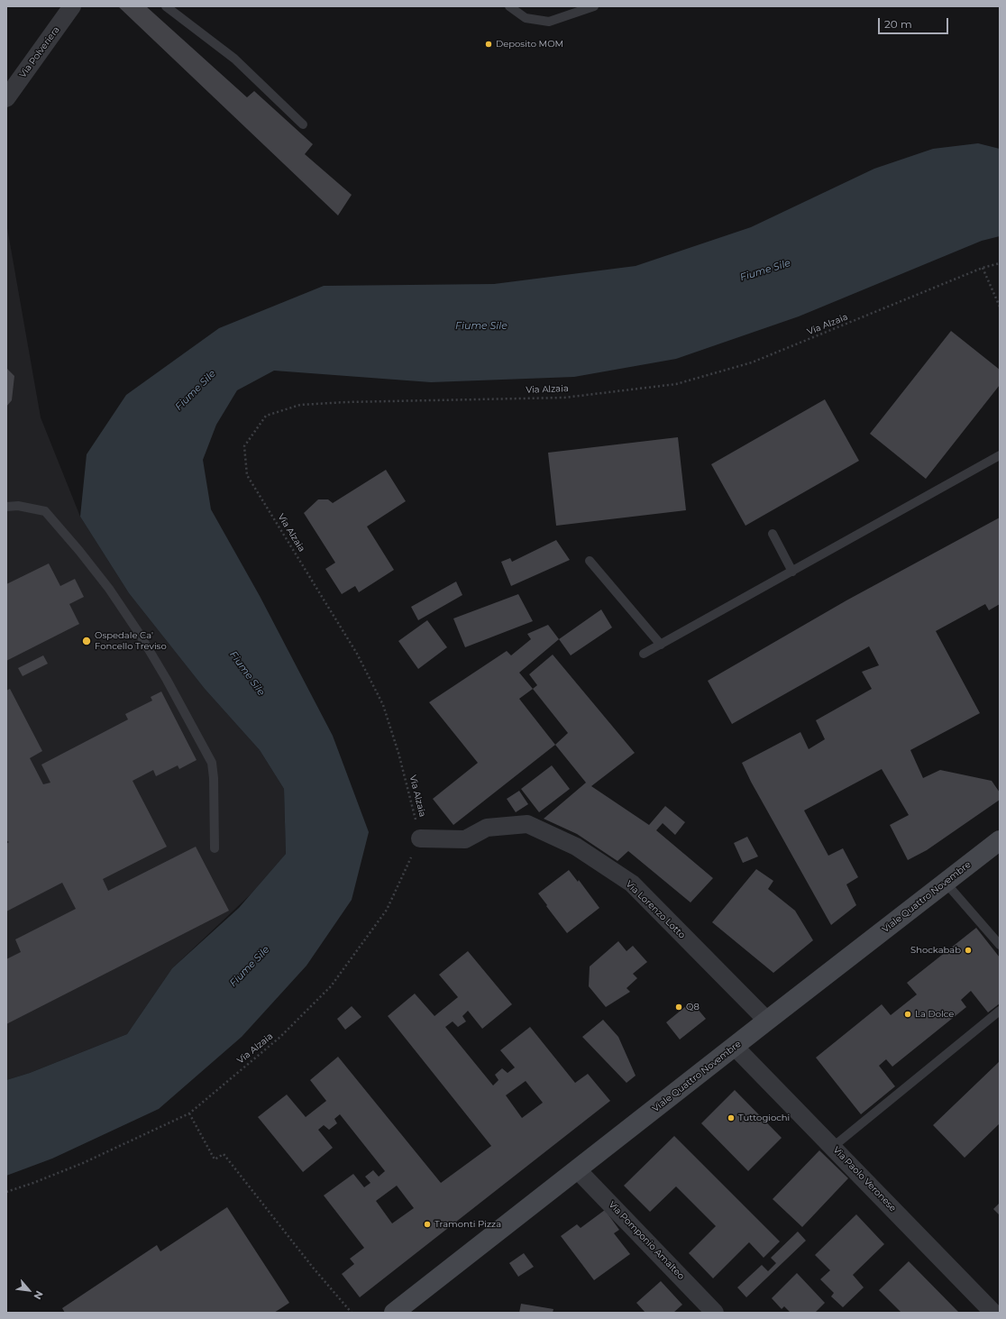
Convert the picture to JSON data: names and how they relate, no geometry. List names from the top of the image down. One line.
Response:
{"streets":{"main road":["Viale Quattro Novembre"],"street":["Via Polveriera","Via Lorenzo Lotto","Via Paolo Veronese","Via Pomponio Amalteo"],"path":["Via Alzaia"]},"crossings":[["Via Alzaia","Via Lorenzo Lotto"],["Viale Quattro Novembre","Via Lorenzo Lotto"],["Viale Quattro Novembre","Via Paolo Veronese"],["Viale Quattro Novembre","Via Pomponio Amalteo"]],"water":["Fiume Sile"],"places":["Deposito MOM","Ospedale Ca' Foncello Treviso","Shockabab","Q8","La Dolce","Tuttogiochi","Tramonti Pizza"],"scale_bar":"20 m","north":"bottom right"}
